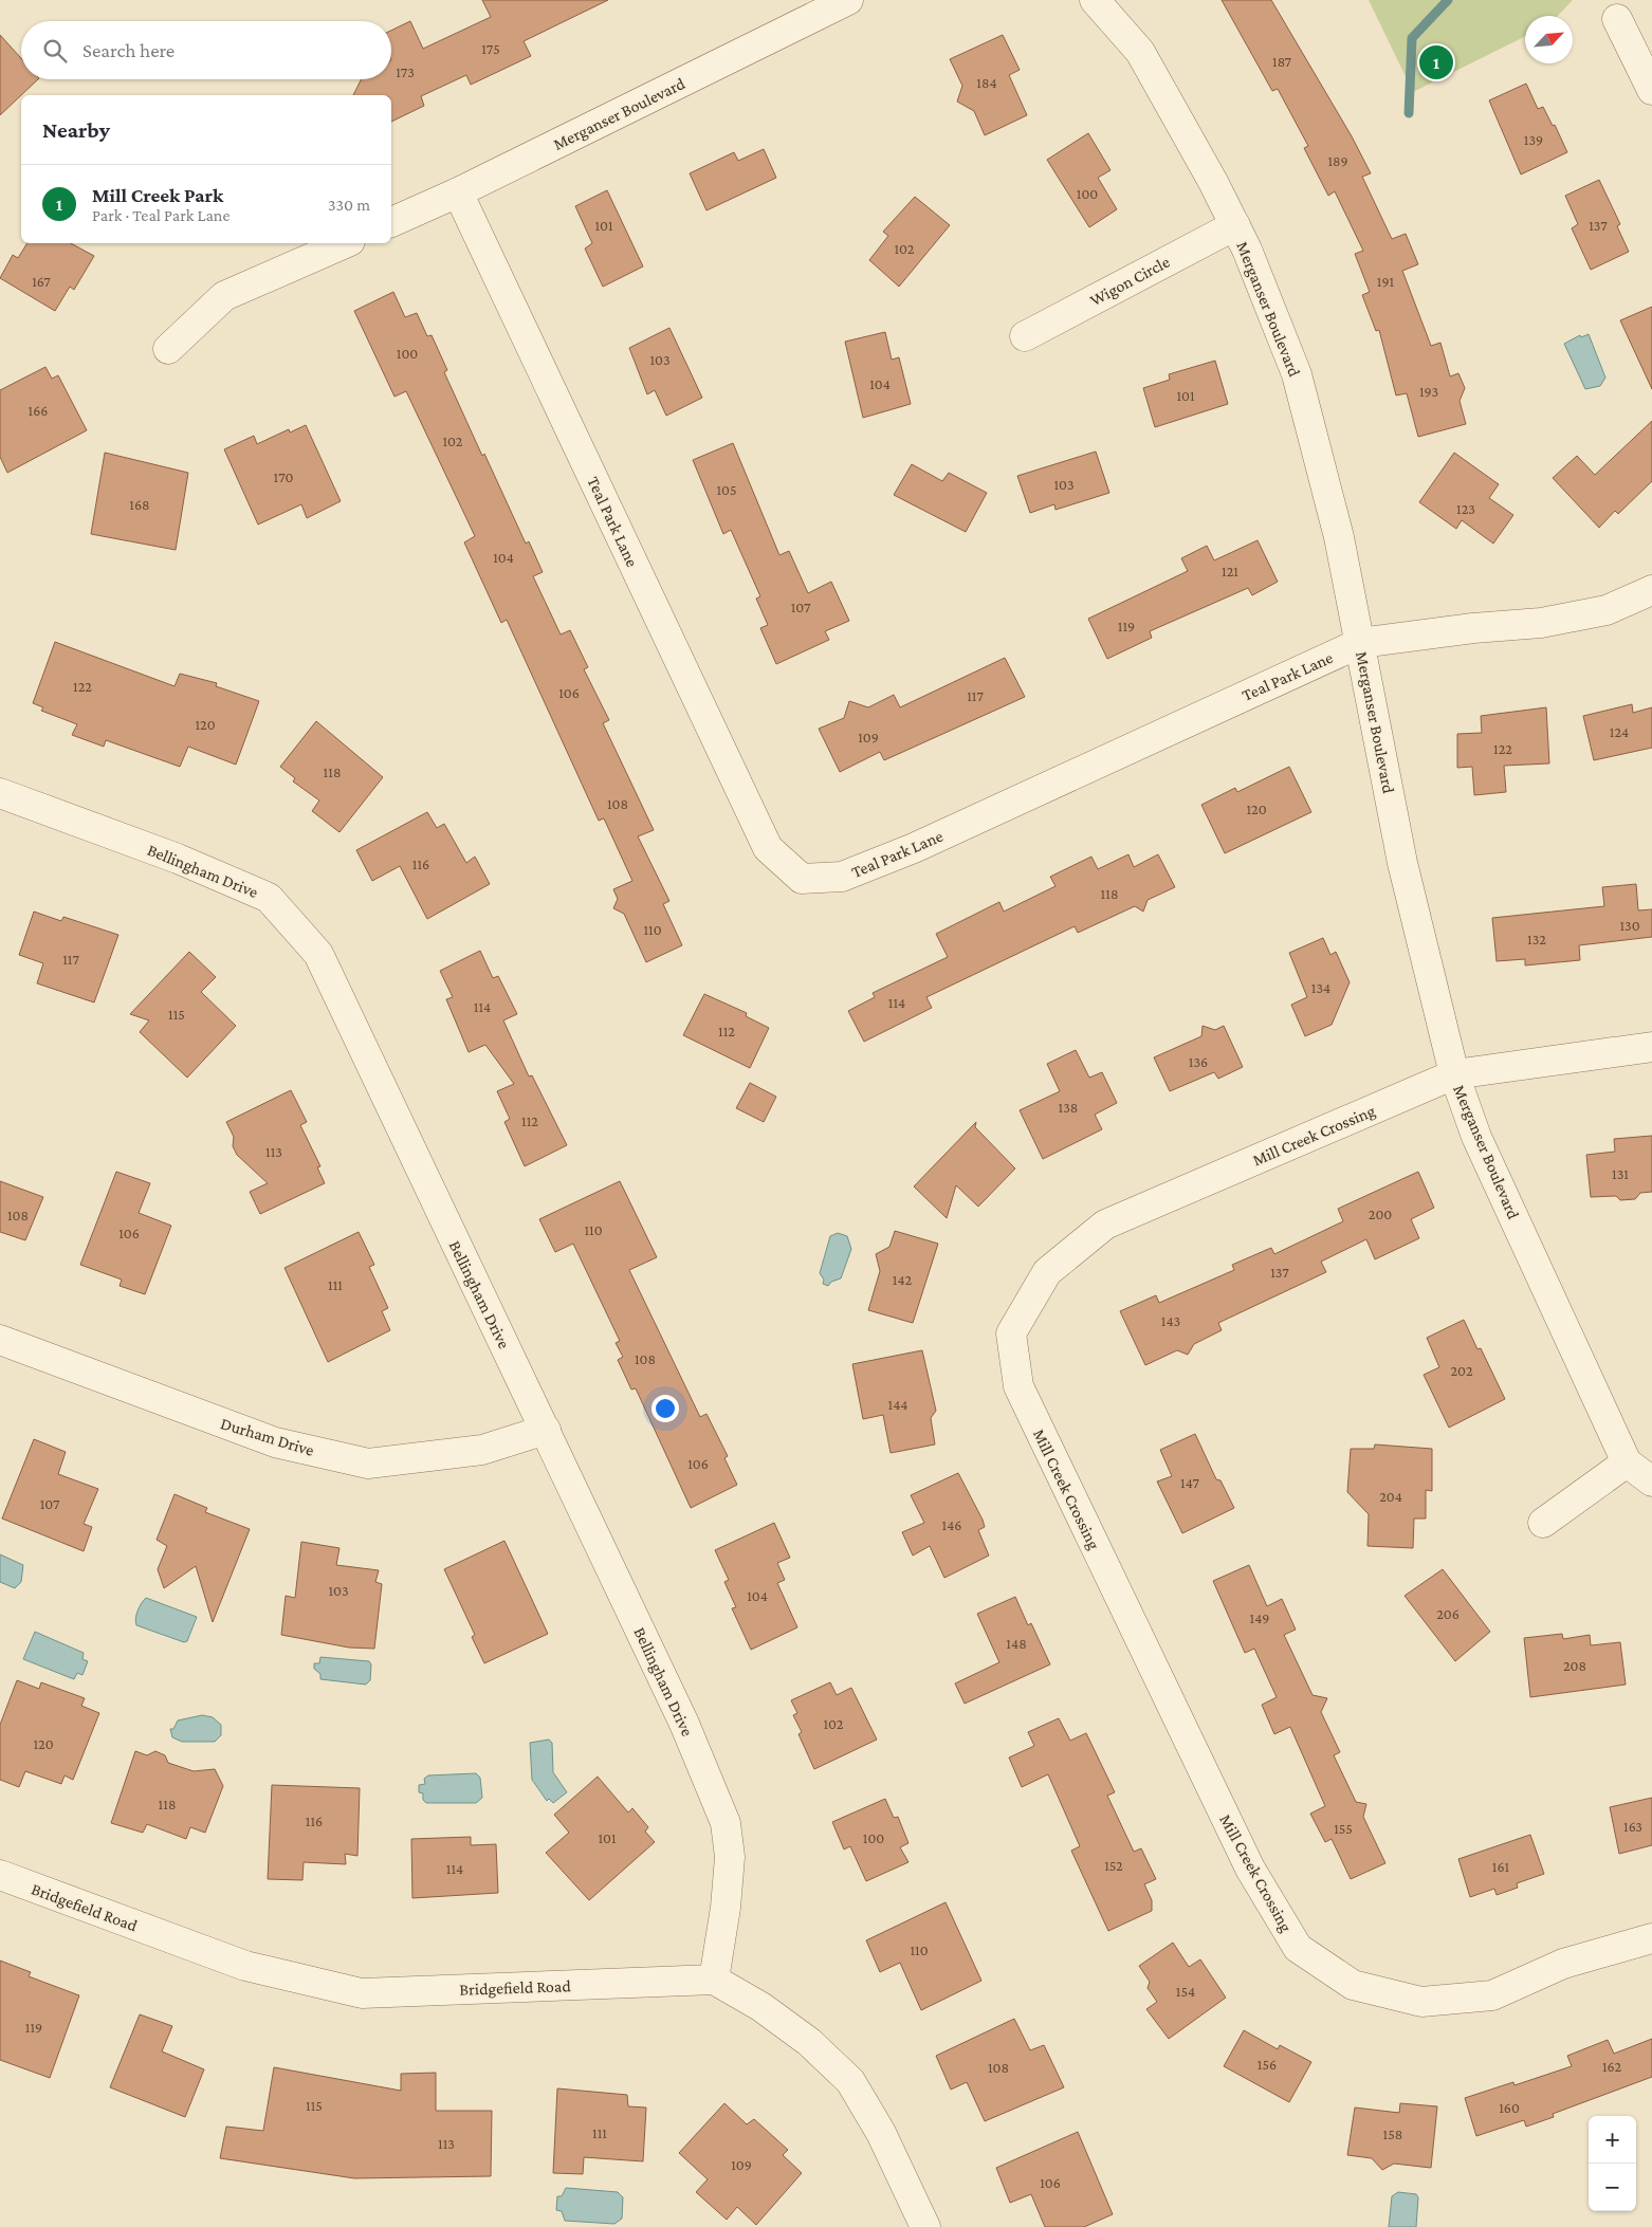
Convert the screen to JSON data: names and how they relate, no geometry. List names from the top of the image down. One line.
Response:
{"streets":{"street":["Merganser Boulevard","Wigon Circle","Teal Park Lane","Bellingham Drive","Mill Creek Crossing","Durham Drive","Bridgefield Road"]},"crossings":[["Merganser Boulevard","Wigon Circle"],["Merganser Boulevard","Teal Park Lane"],["Merganser Boulevard","Mill Creek Crossing"],["Bellingham Drive","Durham Drive"],["Bellingham Drive","Bridgefield Road"]],"house_numbers":["175","187","173","184","139","189","100","101","137","102","167","191","100","103","104","193","101","166","102","170","103","105","168","123","104","121","107","119","122","106","117","120","124","109","122","118","108","120","116","118","130","110","132","117","134","114","114","115","112","136","138","112","113","131","200","108","110","106","137","142","111","143","108","202","144","106","147","204","107","146","103","104","206","149","148","208","102","120","118","116","163","155","101","100","152","161","114","110","154","119","156","162","108","115","160","111","158","113","109","106"],"north":"top right","page":{"search":"Search here","pins":"1","heading":"Nearby","list":[{"mark":"1","name":"Mill Creek Park","note":"Park · Teal Park Lane","value":"330 m"}],"map_buttons":["+","−"]}}
